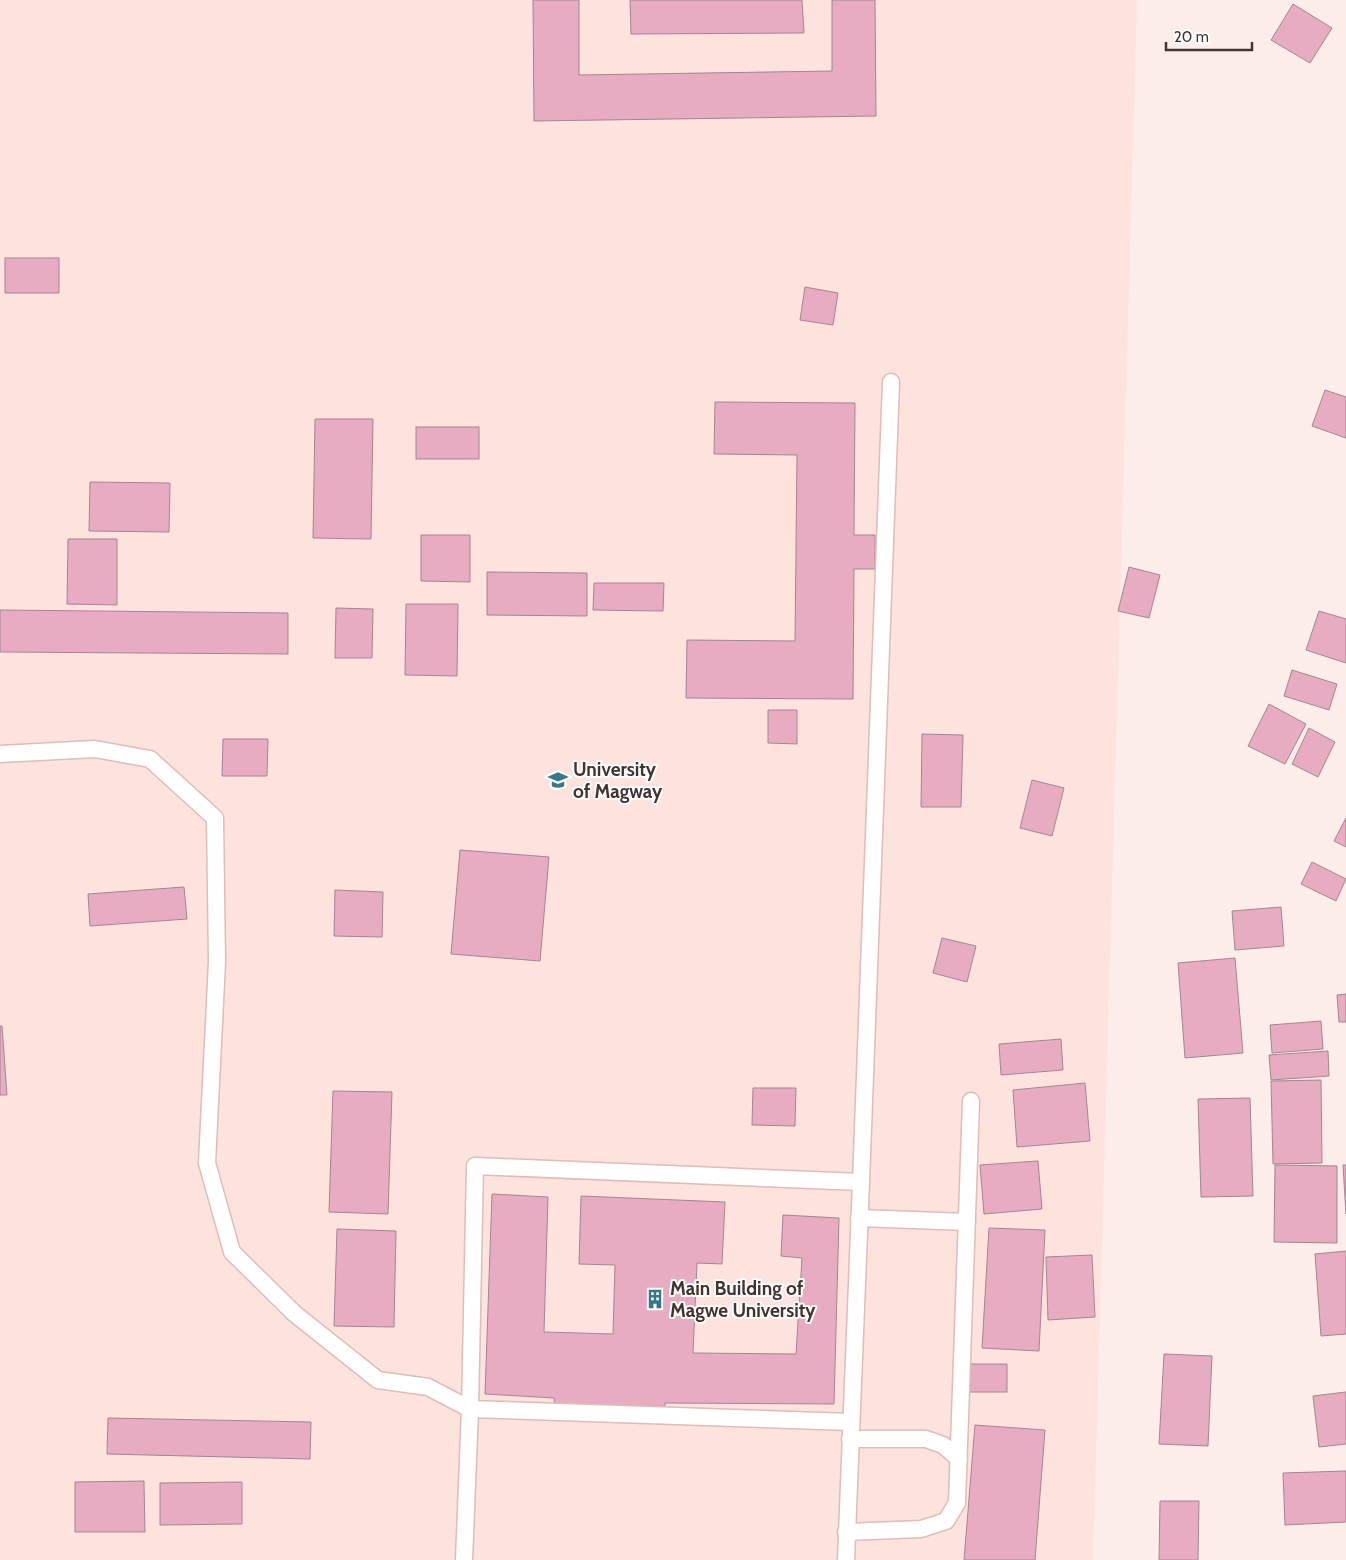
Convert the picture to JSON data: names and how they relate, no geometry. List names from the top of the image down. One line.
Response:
{"places":{"school or university":["University of Magway"],"building":["Main Building of Magwe University"]},"scale_bar":"20 m"}
